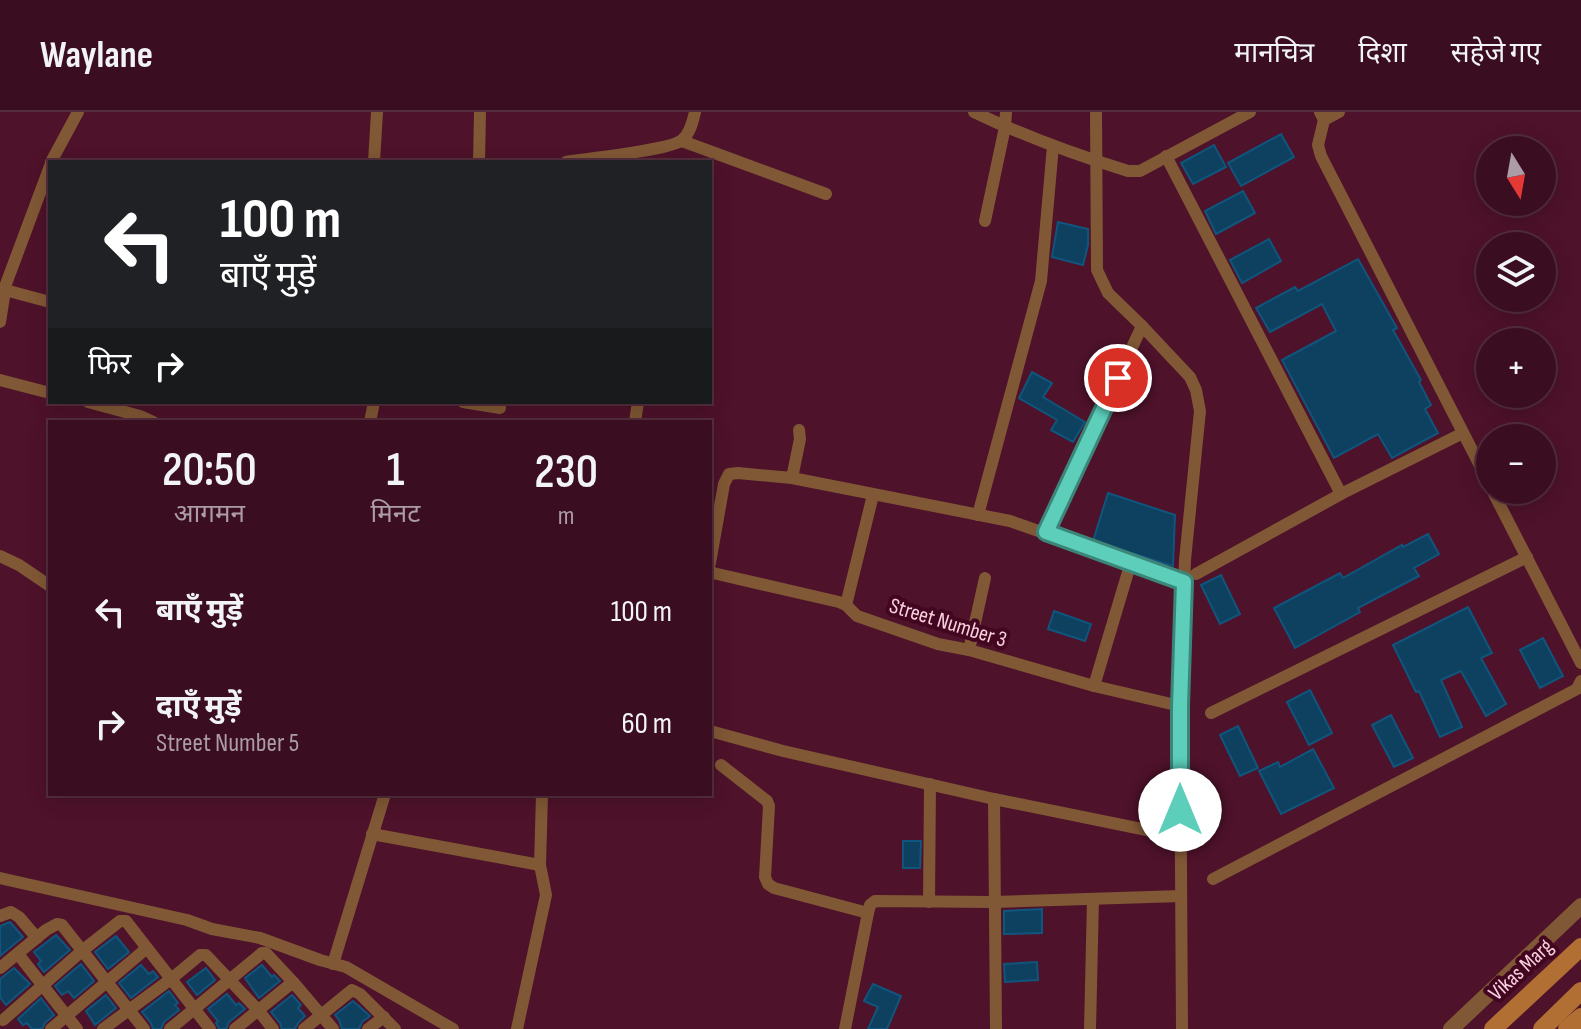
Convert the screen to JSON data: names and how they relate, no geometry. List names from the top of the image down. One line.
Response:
{"streets":{"main road":["Vikas Marg"],"street":["Street Number 3"]},"north":"bottom","page":{"header":"Waylane","nav":["मानचित्र","दिशा","सहेजे गए"],"map_buttons":["+","−"],"turn":["100 m","बाएँ मुड़ें"],"then":"फिर","eta":["20:50","आगमन","1","मिनट","230","m"],"list":[{"name":"बाएँ मुड़ें","value":"100 m"},{"name":"दाएँ मुड़ें","note":"Street Number 5","value":"60 m"}]}}
